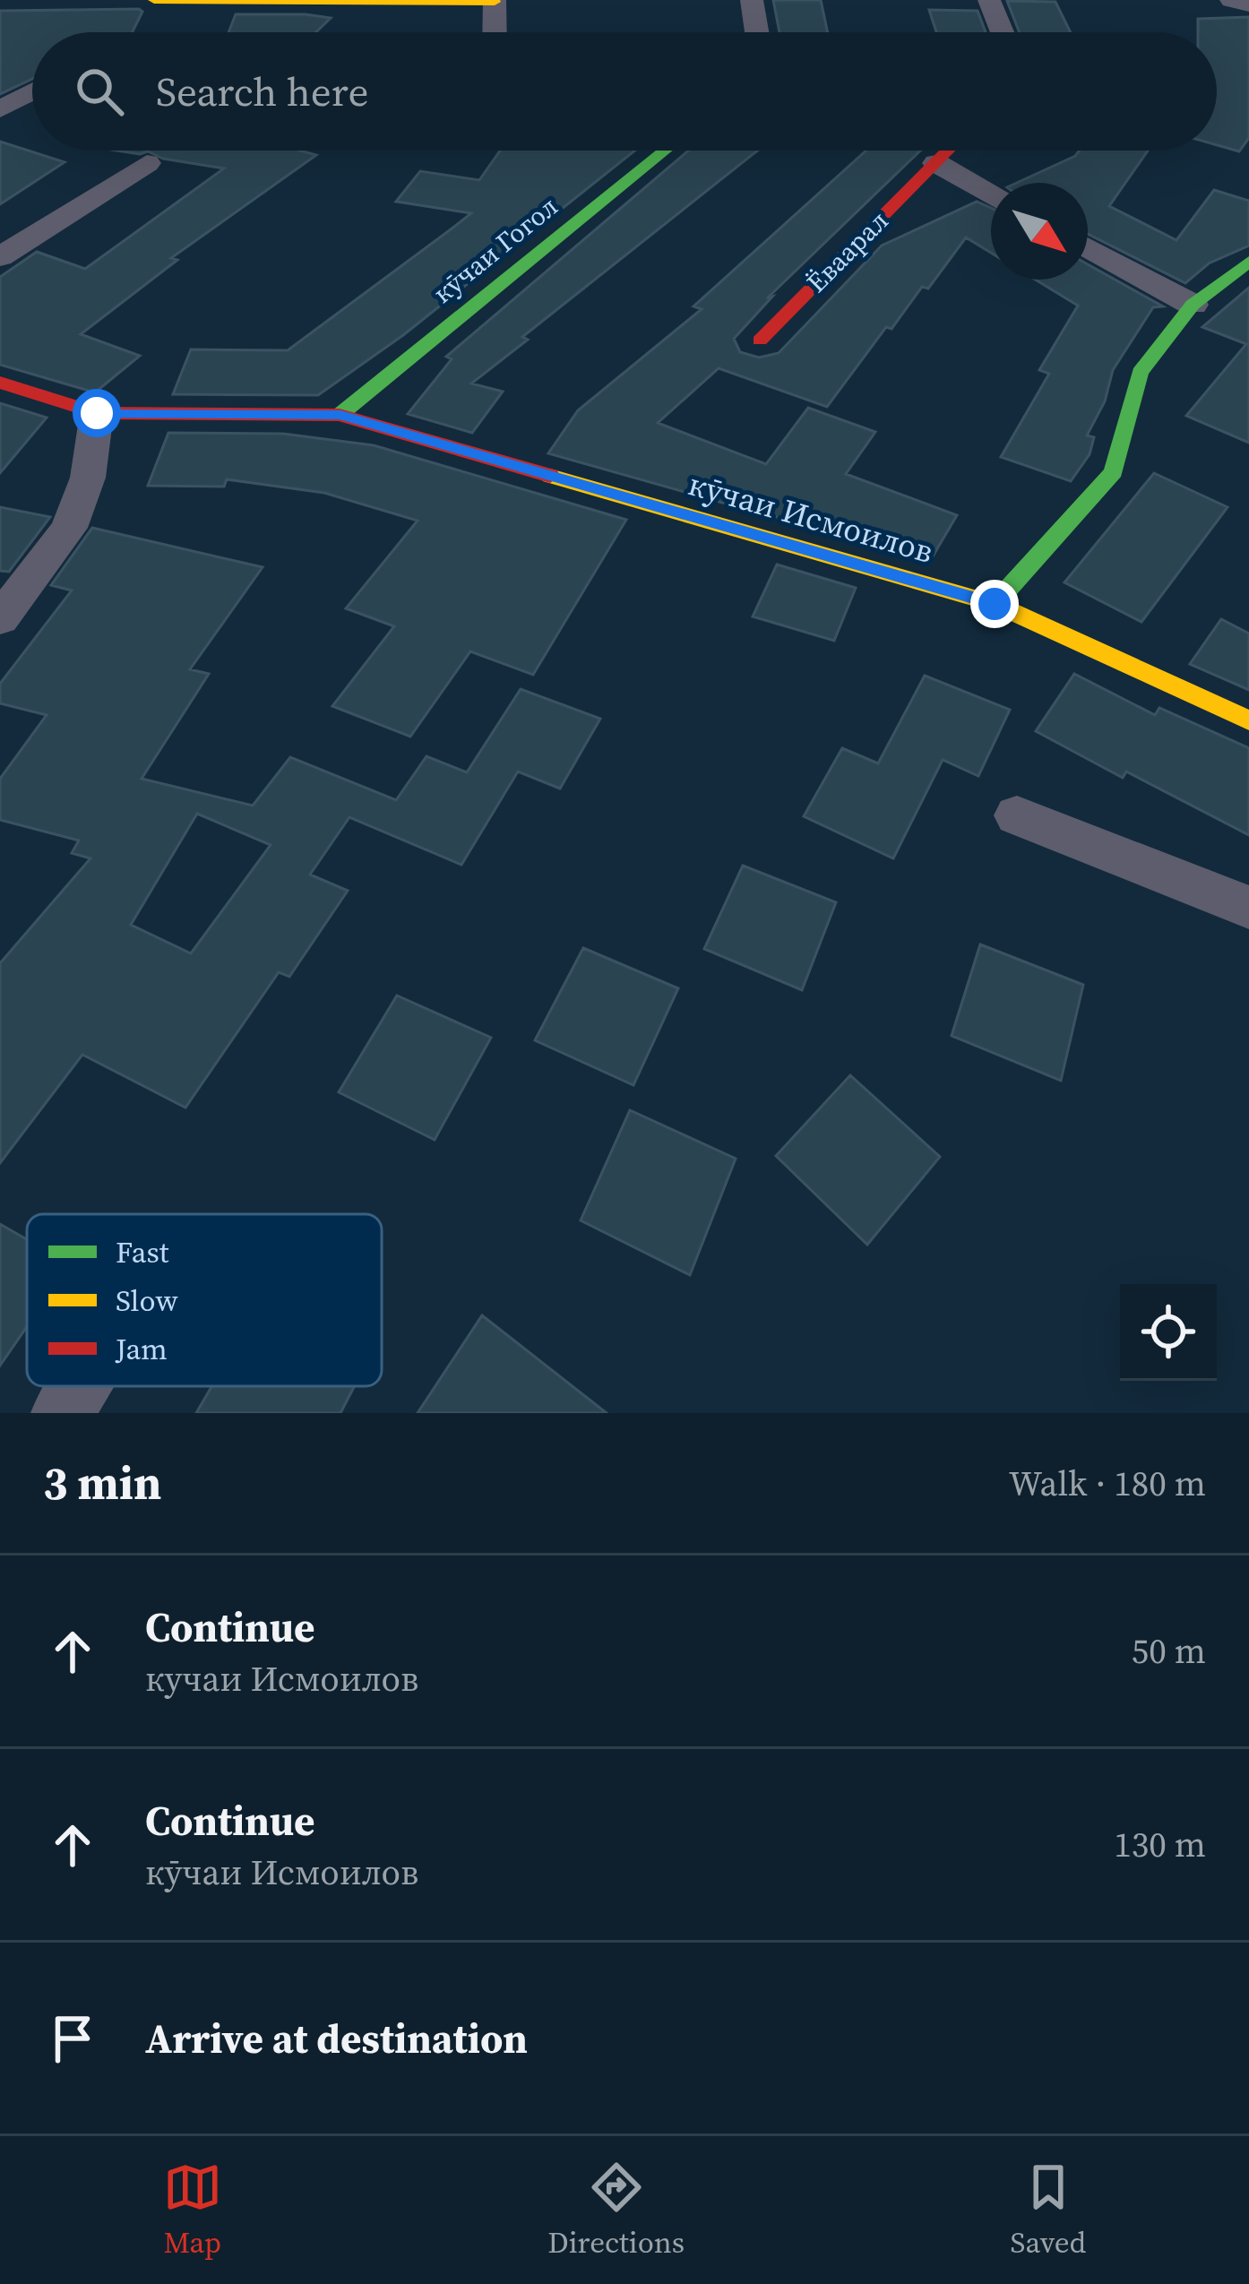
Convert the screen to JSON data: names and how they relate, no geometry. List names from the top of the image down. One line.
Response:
{"streets":{"street":["кӯчаи Гогол","Ёваарал","кӯчаи Исмоилов"]},"crossings":[["кӯчаи Гогол","кӯчаи Исмоилов"]],"legend":["Fast","Slow","Jam"],"north":"bottom right","page":{"search":"Search here","heading":["3 min","Walk · 180 m"],"list":[["Continue","кучаи Исмоилов","50 m"],["Continue","кӯчаи Исмоилов","130 m"],"Arrive at destination"],"nav":["Map","Directions","Saved"]}}
